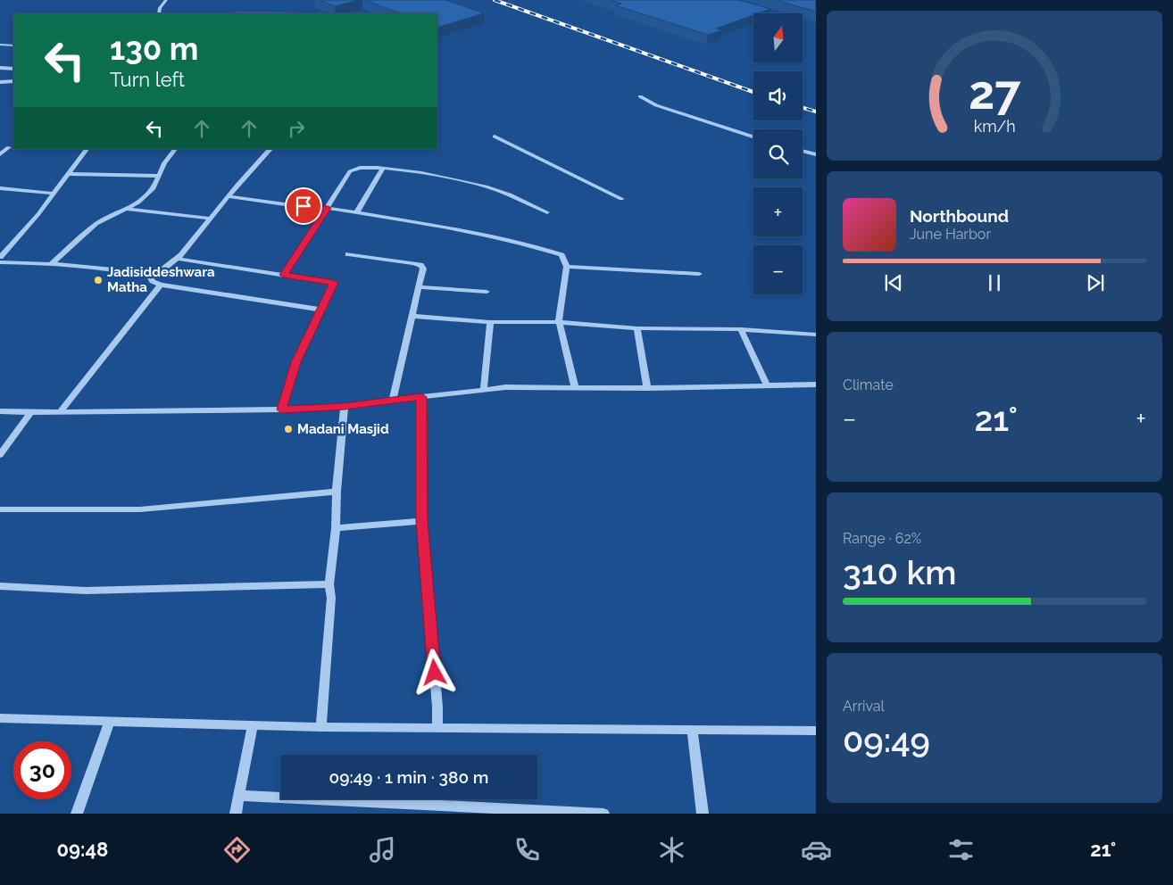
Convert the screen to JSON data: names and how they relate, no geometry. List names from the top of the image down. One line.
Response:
{"places":["Jadisiddeshwara Matha","Madani Masjid"],"north":"top","page":{"map_buttons":["+","−"],"turn":["130 m","Turn left"],"song":["Northbound","June Harbor"],"tile":["Climate",["Range · 62%","310 km"],["Arrival","09:49"]],"heat":["−","21°","+"],"limit":"30","trip":"09:49 · 1 min · 380 m","tabs":["09:48","21°"],"gauge":["27","km/h"]}}
